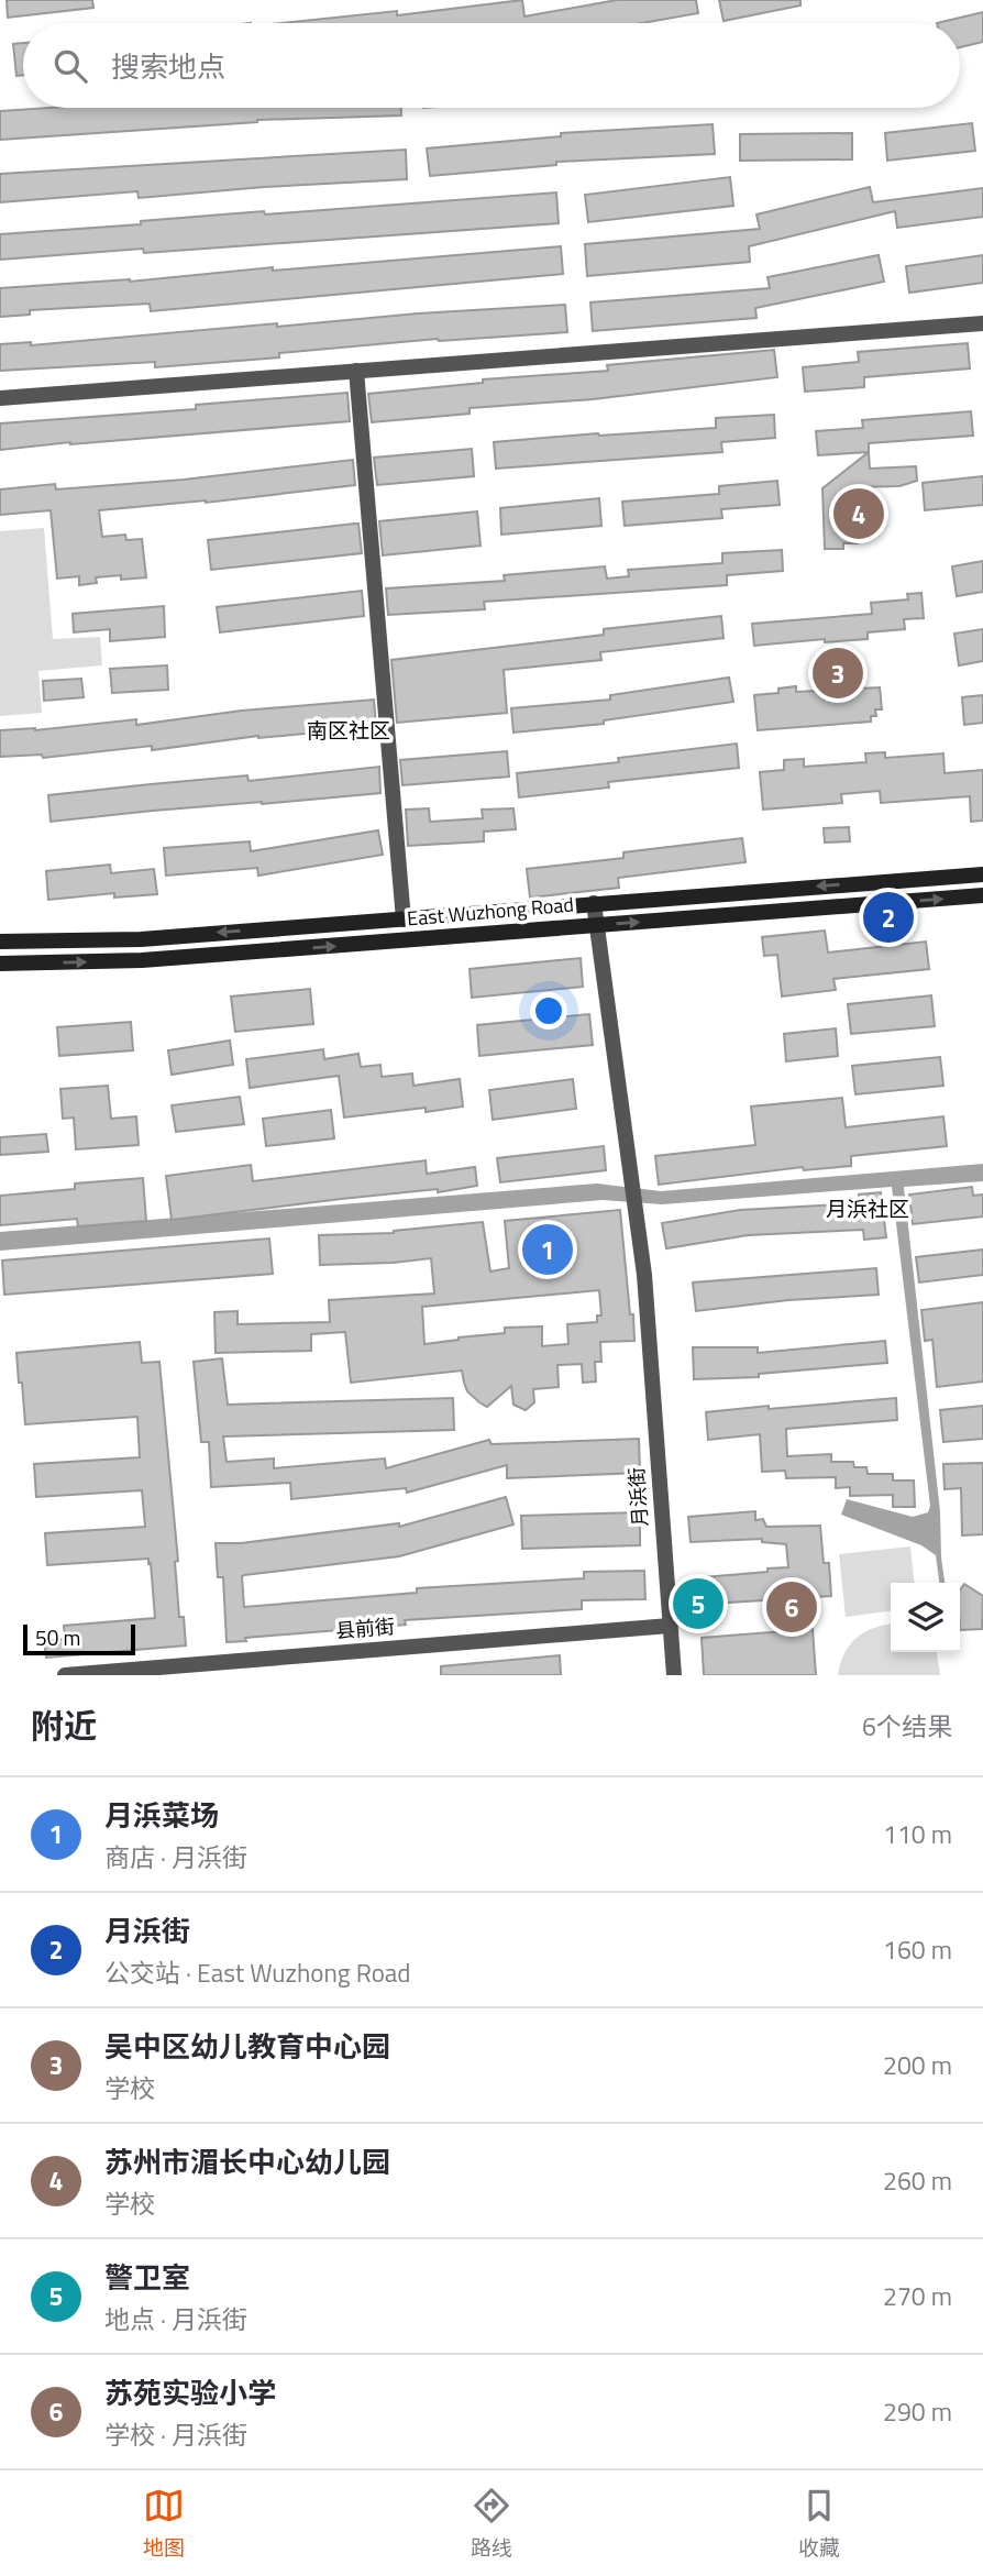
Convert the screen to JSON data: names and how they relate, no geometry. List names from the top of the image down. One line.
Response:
{"streets":{"main road":["East Wuzhong Road"],"street":["月浜街","县前街"]},"crossings":[["East Wuzhong Road","月浜街"],["月浜街","县前街"]],"districts":["南区社区","月浜社区"],"scale_bar":"50 m","page":{"search":"搜索地点","pins":["4","3","2","1","5","6"],"scale":"50 m","heading":["附近","6个结果"],"list":[{"mark":"1","name":"月浜菜场","note":"商店 · 月浜街","value":"110 m"},{"mark":"2","name":"月浜街","note":"公交站 · East Wuzhong Road","value":"160 m"},{"mark":"3","name":"吴中区幼儿教育中心园","note":"学校","value":"200 m"},{"mark":"4","name":"苏州市湄长中心幼儿园","note":"学校","value":"260 m"},{"mark":"5","name":"警卫室","note":"地点 · 月浜街","value":"270 m"},{"mark":"6","name":"苏苑实验小学","note":"学校 · 月浜街","value":"290 m"}],"nav":["地图","路线","收藏"]}}
